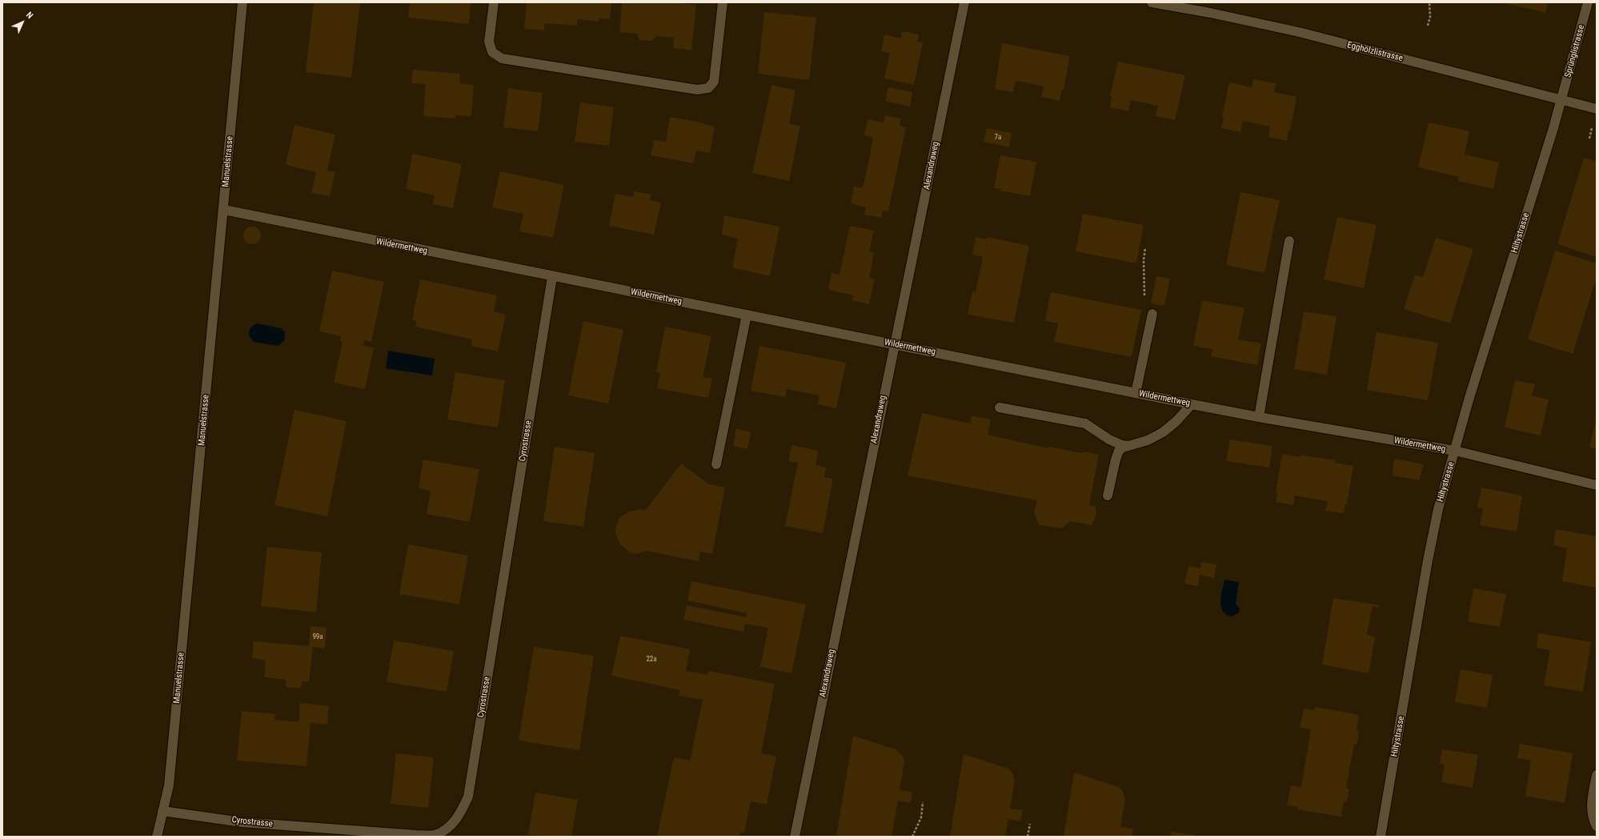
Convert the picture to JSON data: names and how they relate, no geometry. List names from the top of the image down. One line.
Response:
{"streets":{"street":["Sprünglistrasse","Egghölzlistrasse","Manuelstrasse","Alexandraweg","Hiltystrasse","Wildermettweg","Cyrostrasse"]},"crossings":[["Sprünglistrasse","Egghölzlistrasse"],["Sprünglistrasse","Hiltystrasse"],["Egghölzlistrasse","Hiltystrasse"],["Manuelstrasse","Wildermettweg"],["Manuelstrasse","Cyrostrasse"],["Alexandraweg","Wildermettweg"],["Hiltystrasse","Wildermettweg"],["Wildermettweg","Cyrostrasse"]],"house_numbers":["7a","99a","22a"],"north":"top right"}
